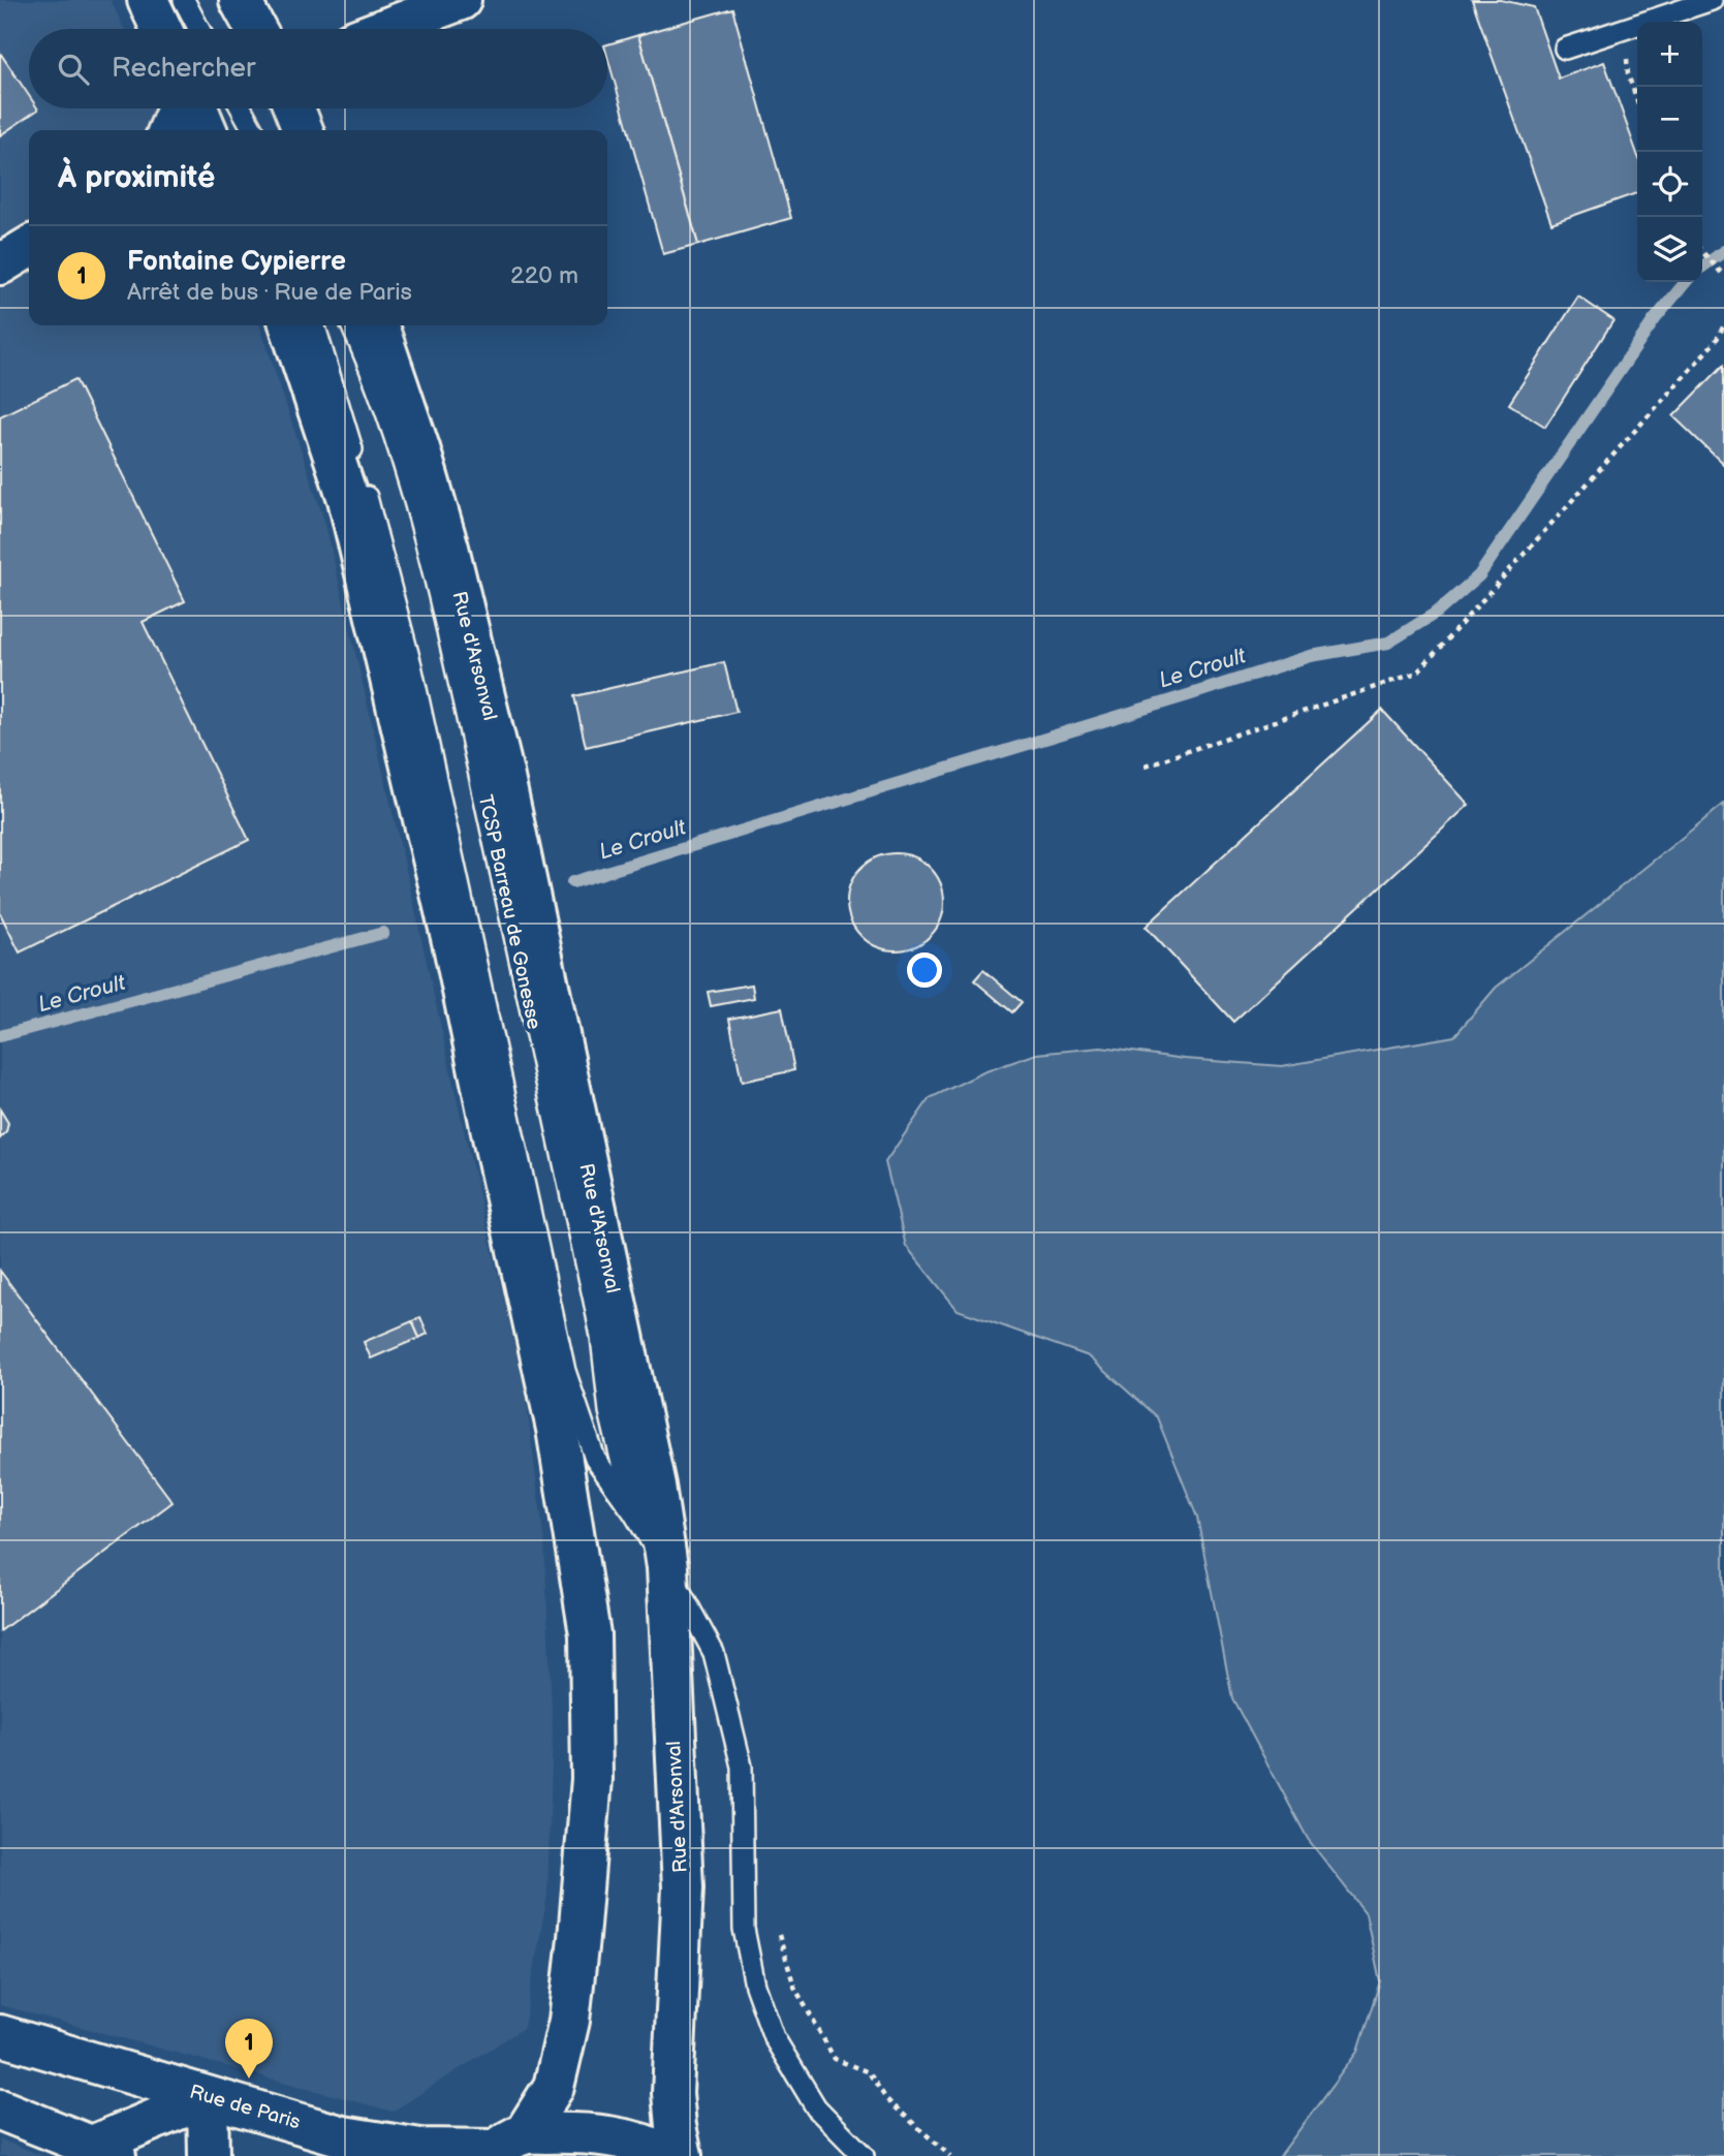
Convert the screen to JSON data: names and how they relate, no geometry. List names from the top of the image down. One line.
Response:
{"streets":{"main road":["Rue d'Arsonval","Rue de Paris"],"lane":["TCSP Barreau de Gonesse"]},"crossings":[["Rue d'Arsonval","TCSP Barreau de Gonesse"]],"water":["Le Croult"],"page":{"map_buttons":["+","−"],"search":"Rechercher","heading":"À proximité","list":[{"mark":"1","name":"Fontaine Cypierre","note":"Arrêt de bus · Rue de Paris","value":"220 m"}],"pins":"1"}}
